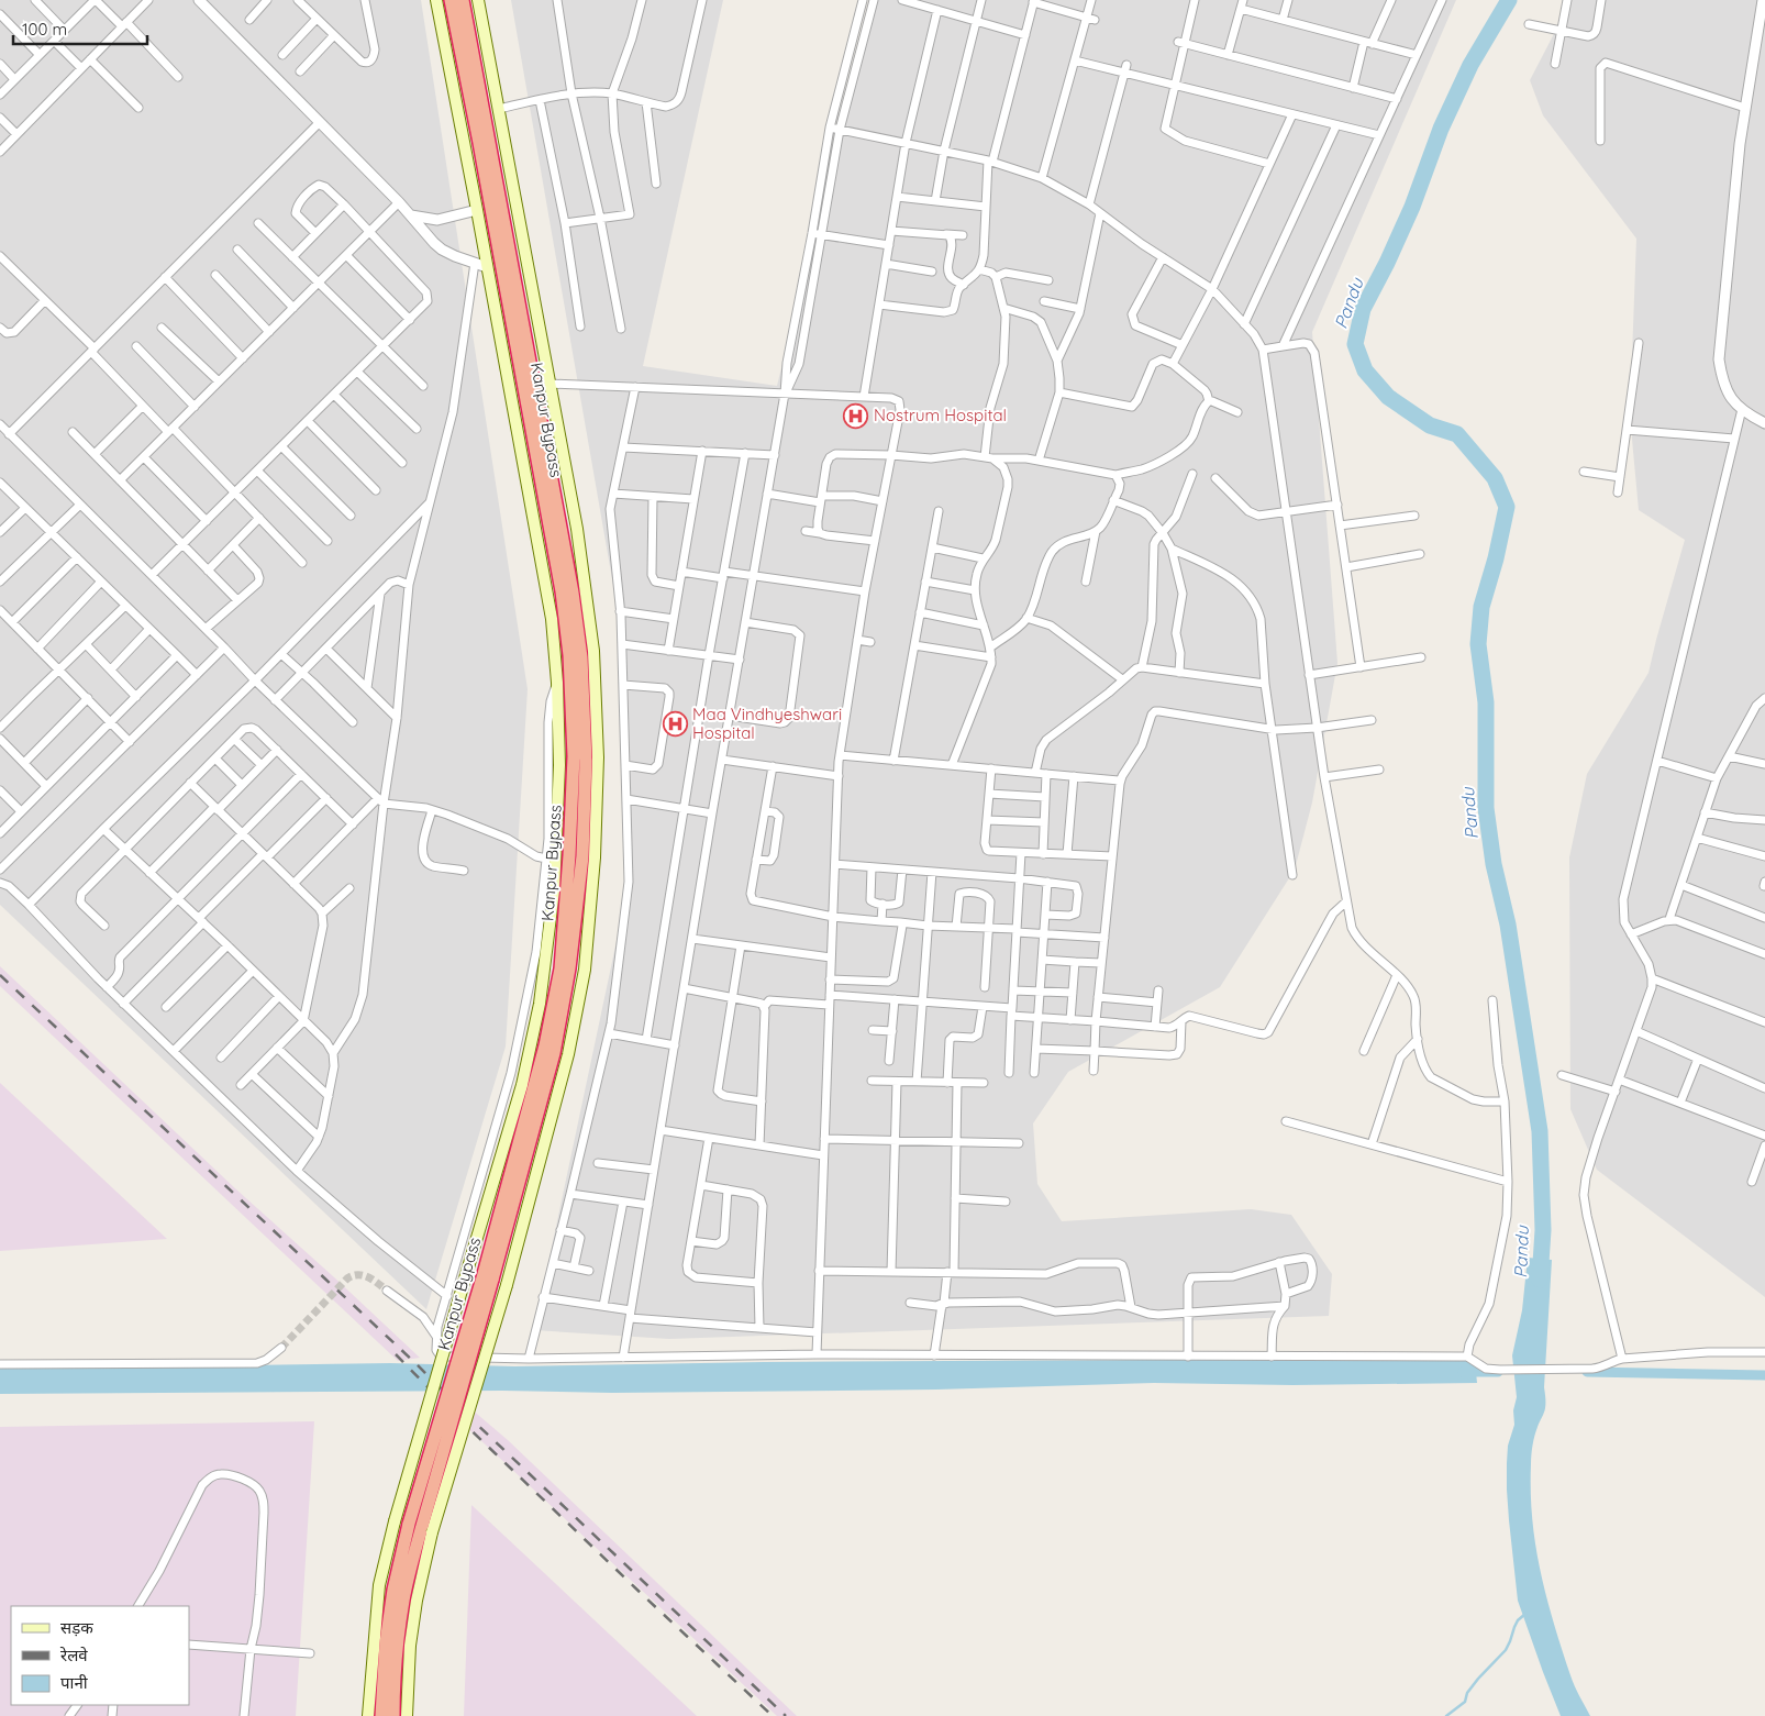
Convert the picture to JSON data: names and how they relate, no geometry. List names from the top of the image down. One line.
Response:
{"streets":{"highway":["Kanpur Bypass"]},"water":["Pandu"],"places":{"hospital":["Nostrum Hospital","Maa Vindhyeshwari Hospital"]},"legend":["सड़क","रेलवे","पानी"],"scale_bar":"100 m"}
